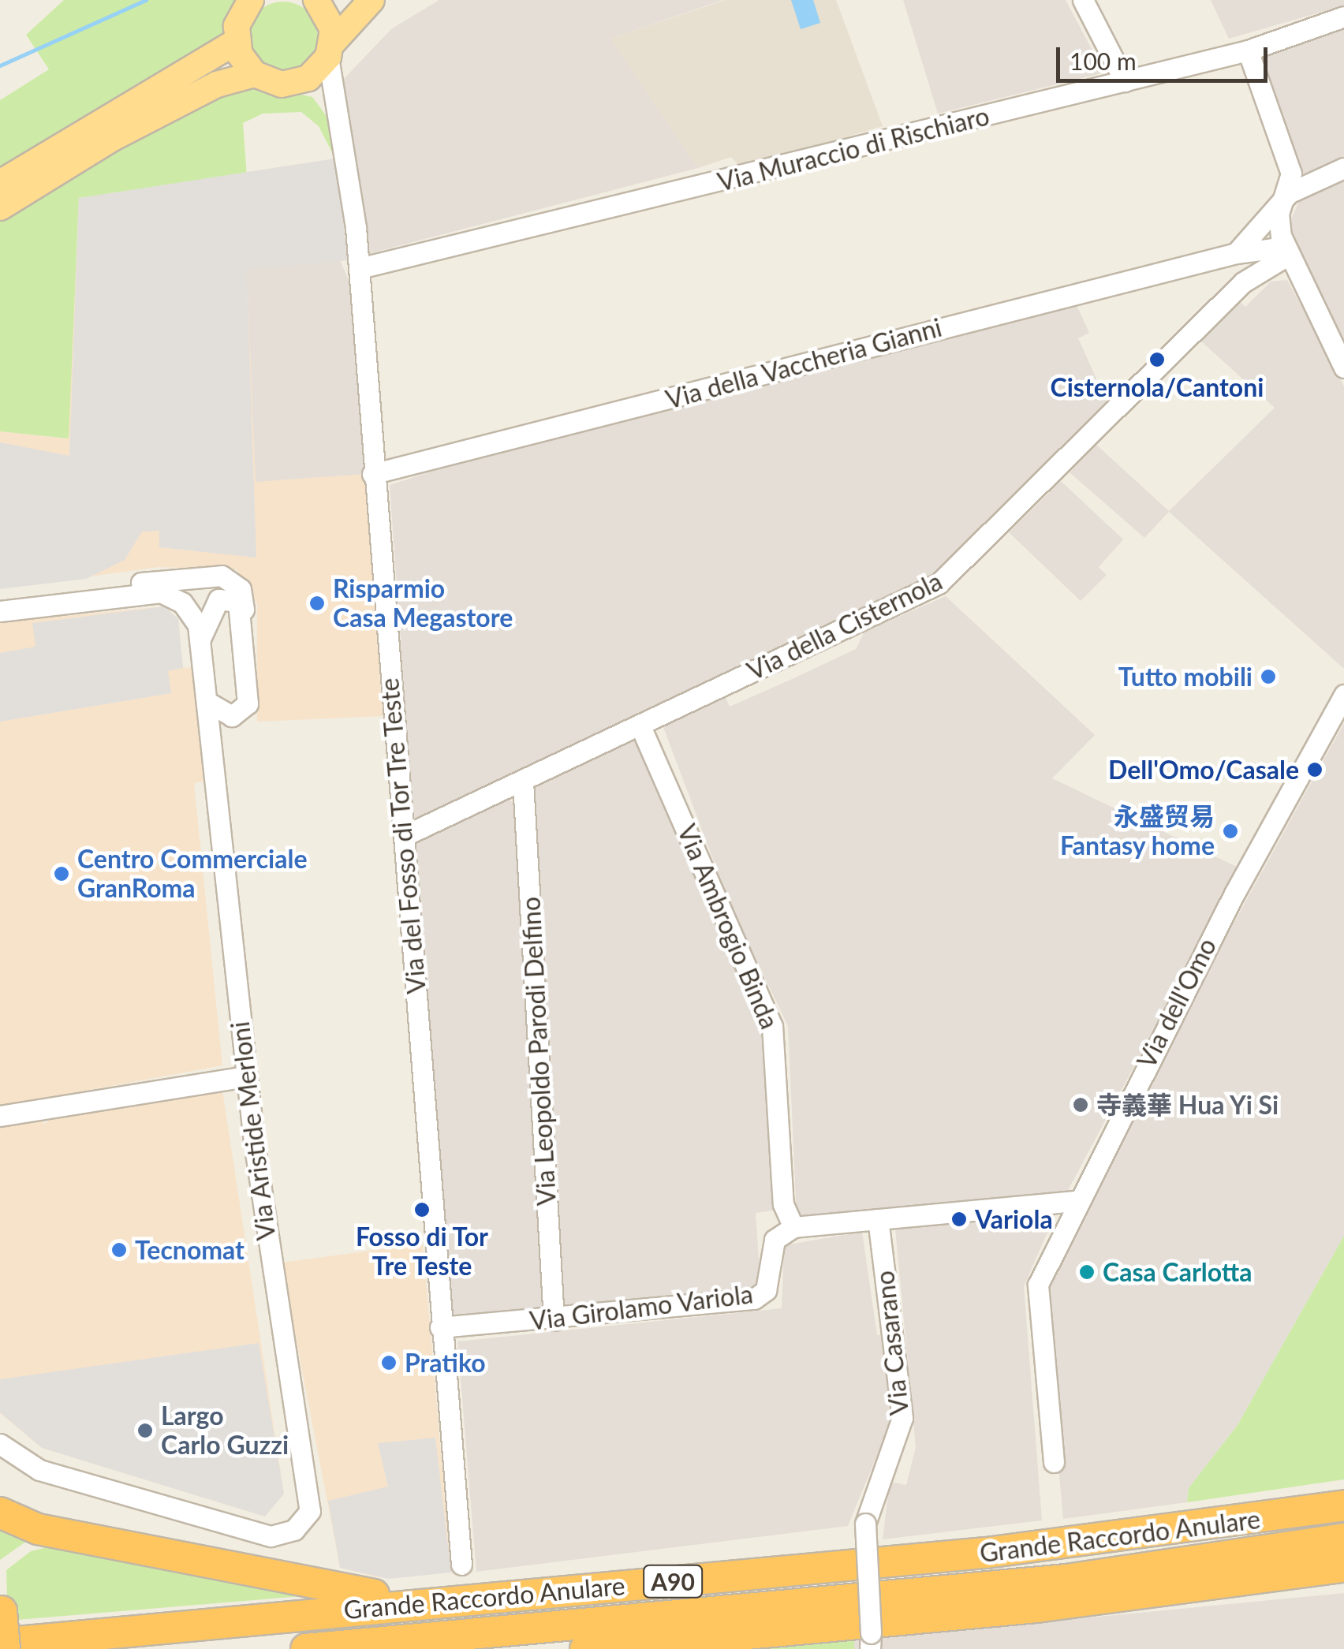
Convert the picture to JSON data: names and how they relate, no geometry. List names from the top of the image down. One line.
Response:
{"streets":{"highway":["Grande Raccordo Anulare","A90"],"street":["Via Muraccio di Rischiaro","Via della Vaccheria Gianni","Via della Cisternola","Via del Fosso di Tor Tre Teste","Via Ambrogio Binda","Via dell'Omo","Via Leopoldo Parodi Delfino","Via Aristide Merloni","Via Girolamo Variola","Via Casarano"]},"crossings":[["Via Muraccio di Rischiaro","Via del Fosso di Tor Tre Teste"],["Via della Vaccheria Gianni","Via della Cisternola"],["Via della Vaccheria Gianni","Via del Fosso di Tor Tre Teste"],["Via della Cisternola","Via del Fosso di Tor Tre Teste"],["Via della Cisternola","Via Ambrogio Binda"],["Via della Cisternola","Via Leopoldo Parodi Delfino"],["Via del Fosso di Tor Tre Teste","Via Girolamo Variola"],["Via Ambrogio Binda","Via Girolamo Variola"],["Via Leopoldo Parodi Delfino","Via Girolamo Variola"]],"places":["Cisternola/Cantoni","Risparmio Casa Megastore","Tutto mobili","Dell'Omo/Casale","永盛贸易 Fantasy home","Centro Commerciale GranRoma","寺義華 Hua Yi Si","Fosso di Tor Tre Teste","Variola","Tecnomat","Casa Carlotta","Pratiko","Largo Carlo Guzzi"],"scale_bar":"100 m"}
